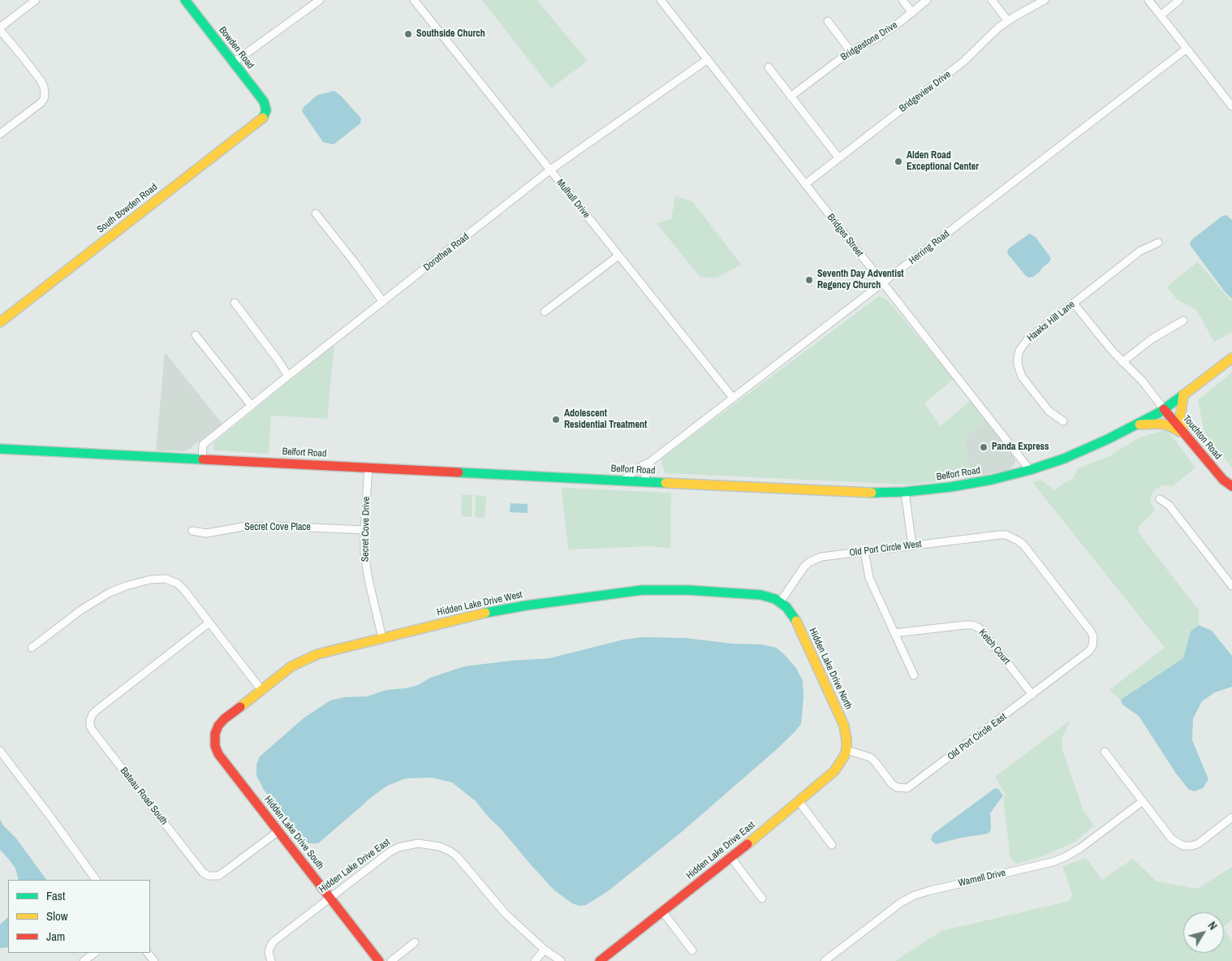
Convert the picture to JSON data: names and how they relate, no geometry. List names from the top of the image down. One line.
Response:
{"streets":{"street":["Bridgestone Drive","Bowden Road","Bridgeview Drive","Mulhall Drive","South Bowden Road","Bridges Street","Herring Road","Dorothea Road","Hawks Hill Lane","Touchton Road","Belfort Road","Secret Cove Place","Secret Cove Drive","Old Port Circle West","Hidden Lake Drive West","Ketch Court","Hidden Lake Drive North","Old Port Circle East","Bateau Road South","Hidden Lake Drive South","Hidden Lake Drive East","Warnell Drive"]},"crossings":[["Bowden Road","South Bowden Road"],["Bridgeview Drive","Bridges Street"],["Mulhall Drive","Herring Road"],["Mulhall Drive","Dorothea Road"],["Bridges Street","Herring Road"],["Bridges Street","Dorothea Road"],["Bridges Street","Belfort Road"],["Herring Road","Belfort Road"],["Dorothea Road","Belfort Road"],["Touchton Road","Belfort Road"],["Belfort Road","Secret Cove Drive"],["Secret Cove Place","Secret Cove Drive"],["Secret Cove Drive","Hidden Lake Drive West"],["Old Port Circle West","Hidden Lake Drive West"],["Old Port Circle West","Hidden Lake Drive North"],["Old Port Circle West","Old Port Circle East"],["Hidden Lake Drive West","Hidden Lake Drive North"],["Hidden Lake Drive West","Hidden Lake Drive South"],["Ketch Court","Old Port Circle East"],["Hidden Lake Drive North","Old Port Circle East"],["Hidden Lake Drive North","Hidden Lake Drive East"],["Old Port Circle East","Hidden Lake Drive East"],["Bateau Road South","Hidden Lake Drive South"],["Hidden Lake Drive South","Hidden Lake Drive East"]],"places":["Southside Church","Alden Road Exceptional Center","Seventh Day Adventist Regency Church","Adolescent Residential Treatment","Panda Express"],"legend":["Fast","Slow","Jam"],"north":"top right"}
